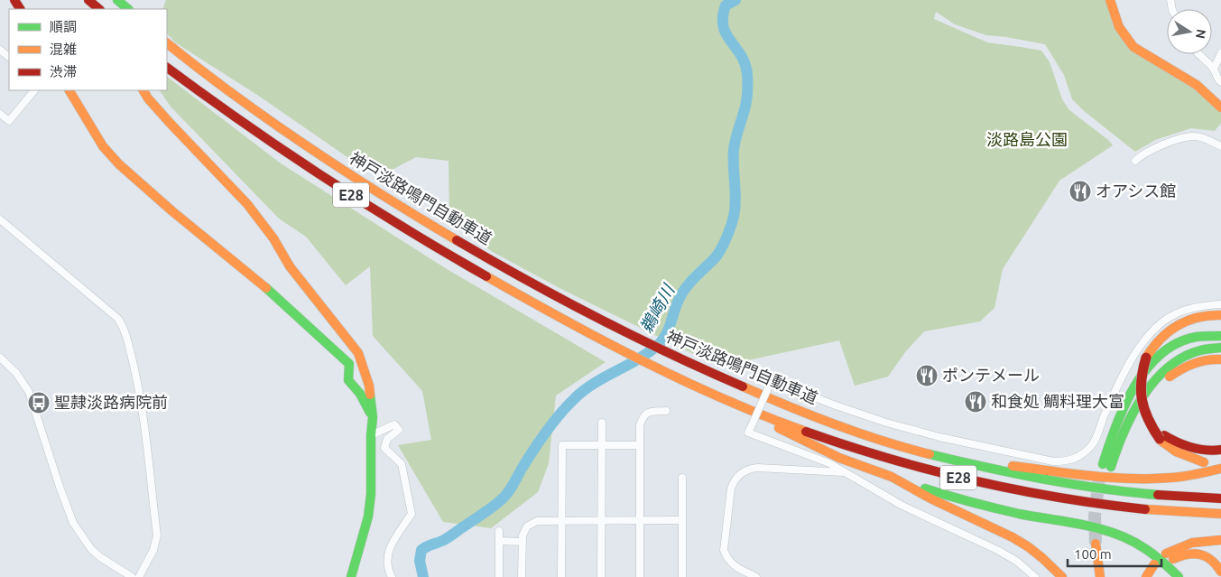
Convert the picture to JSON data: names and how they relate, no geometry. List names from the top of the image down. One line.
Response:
{"streets":{"main road":["E28","神戸淡路鳴門自動車道"]},"water":["鵜崎川"],"parks":["淡路島公園"],"places":{"restaurant":["オアシス館","ポンテメール","和食処 鯛料理大富"],"bus stop":["聖隷淡路病院前"]},"legend":["順調","混雑","渋滞"],"scale_bar":"100 m","north":"right"}
